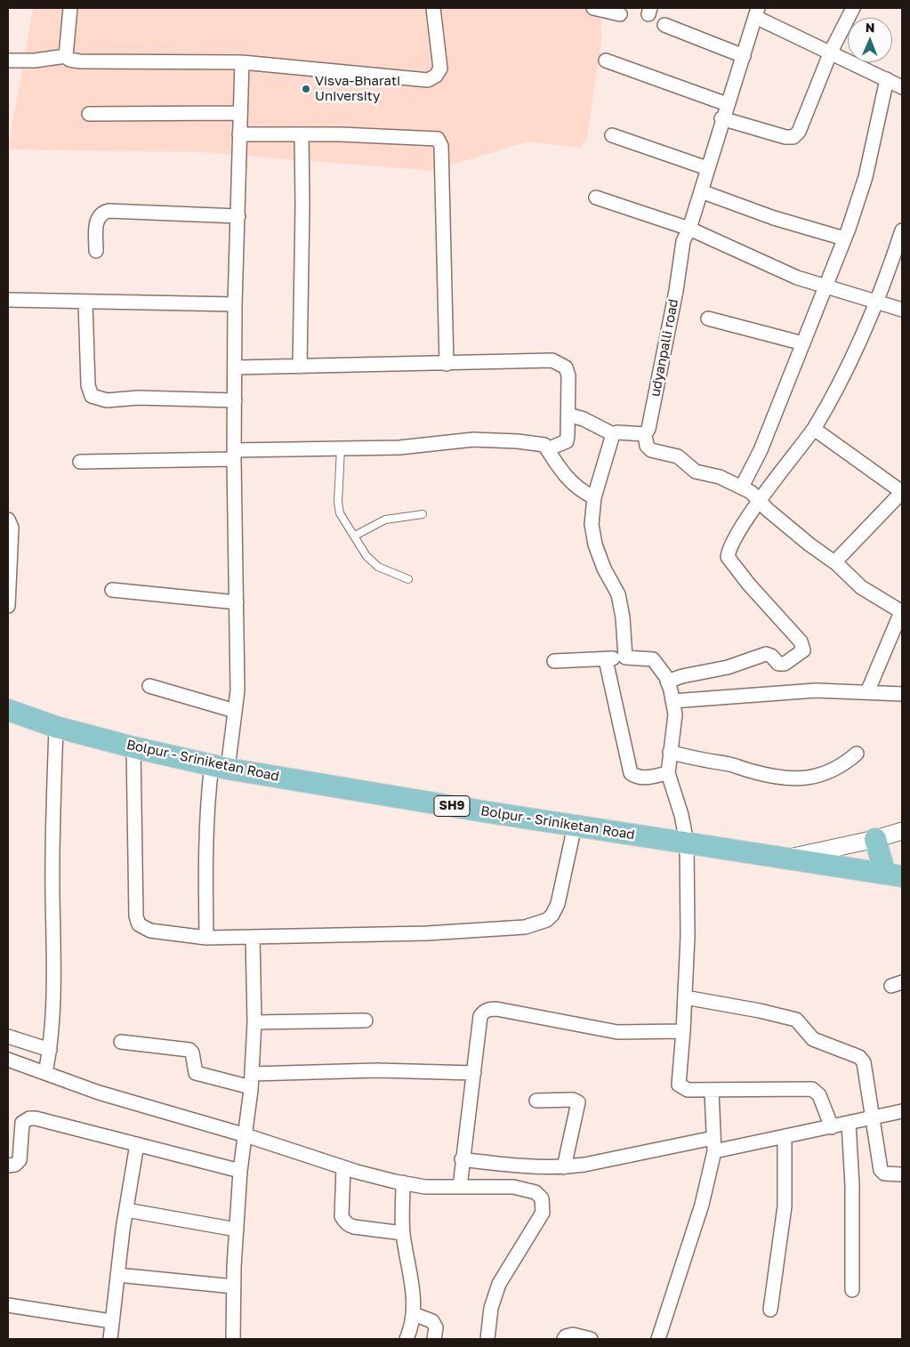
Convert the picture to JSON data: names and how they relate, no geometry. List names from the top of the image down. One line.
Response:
{"streets":{"main road":["Bolpur - Sriniketan Road","SH9"],"street":["udyanpalli road"]},"places":["Visva-Bharati University"],"north":"top"}
